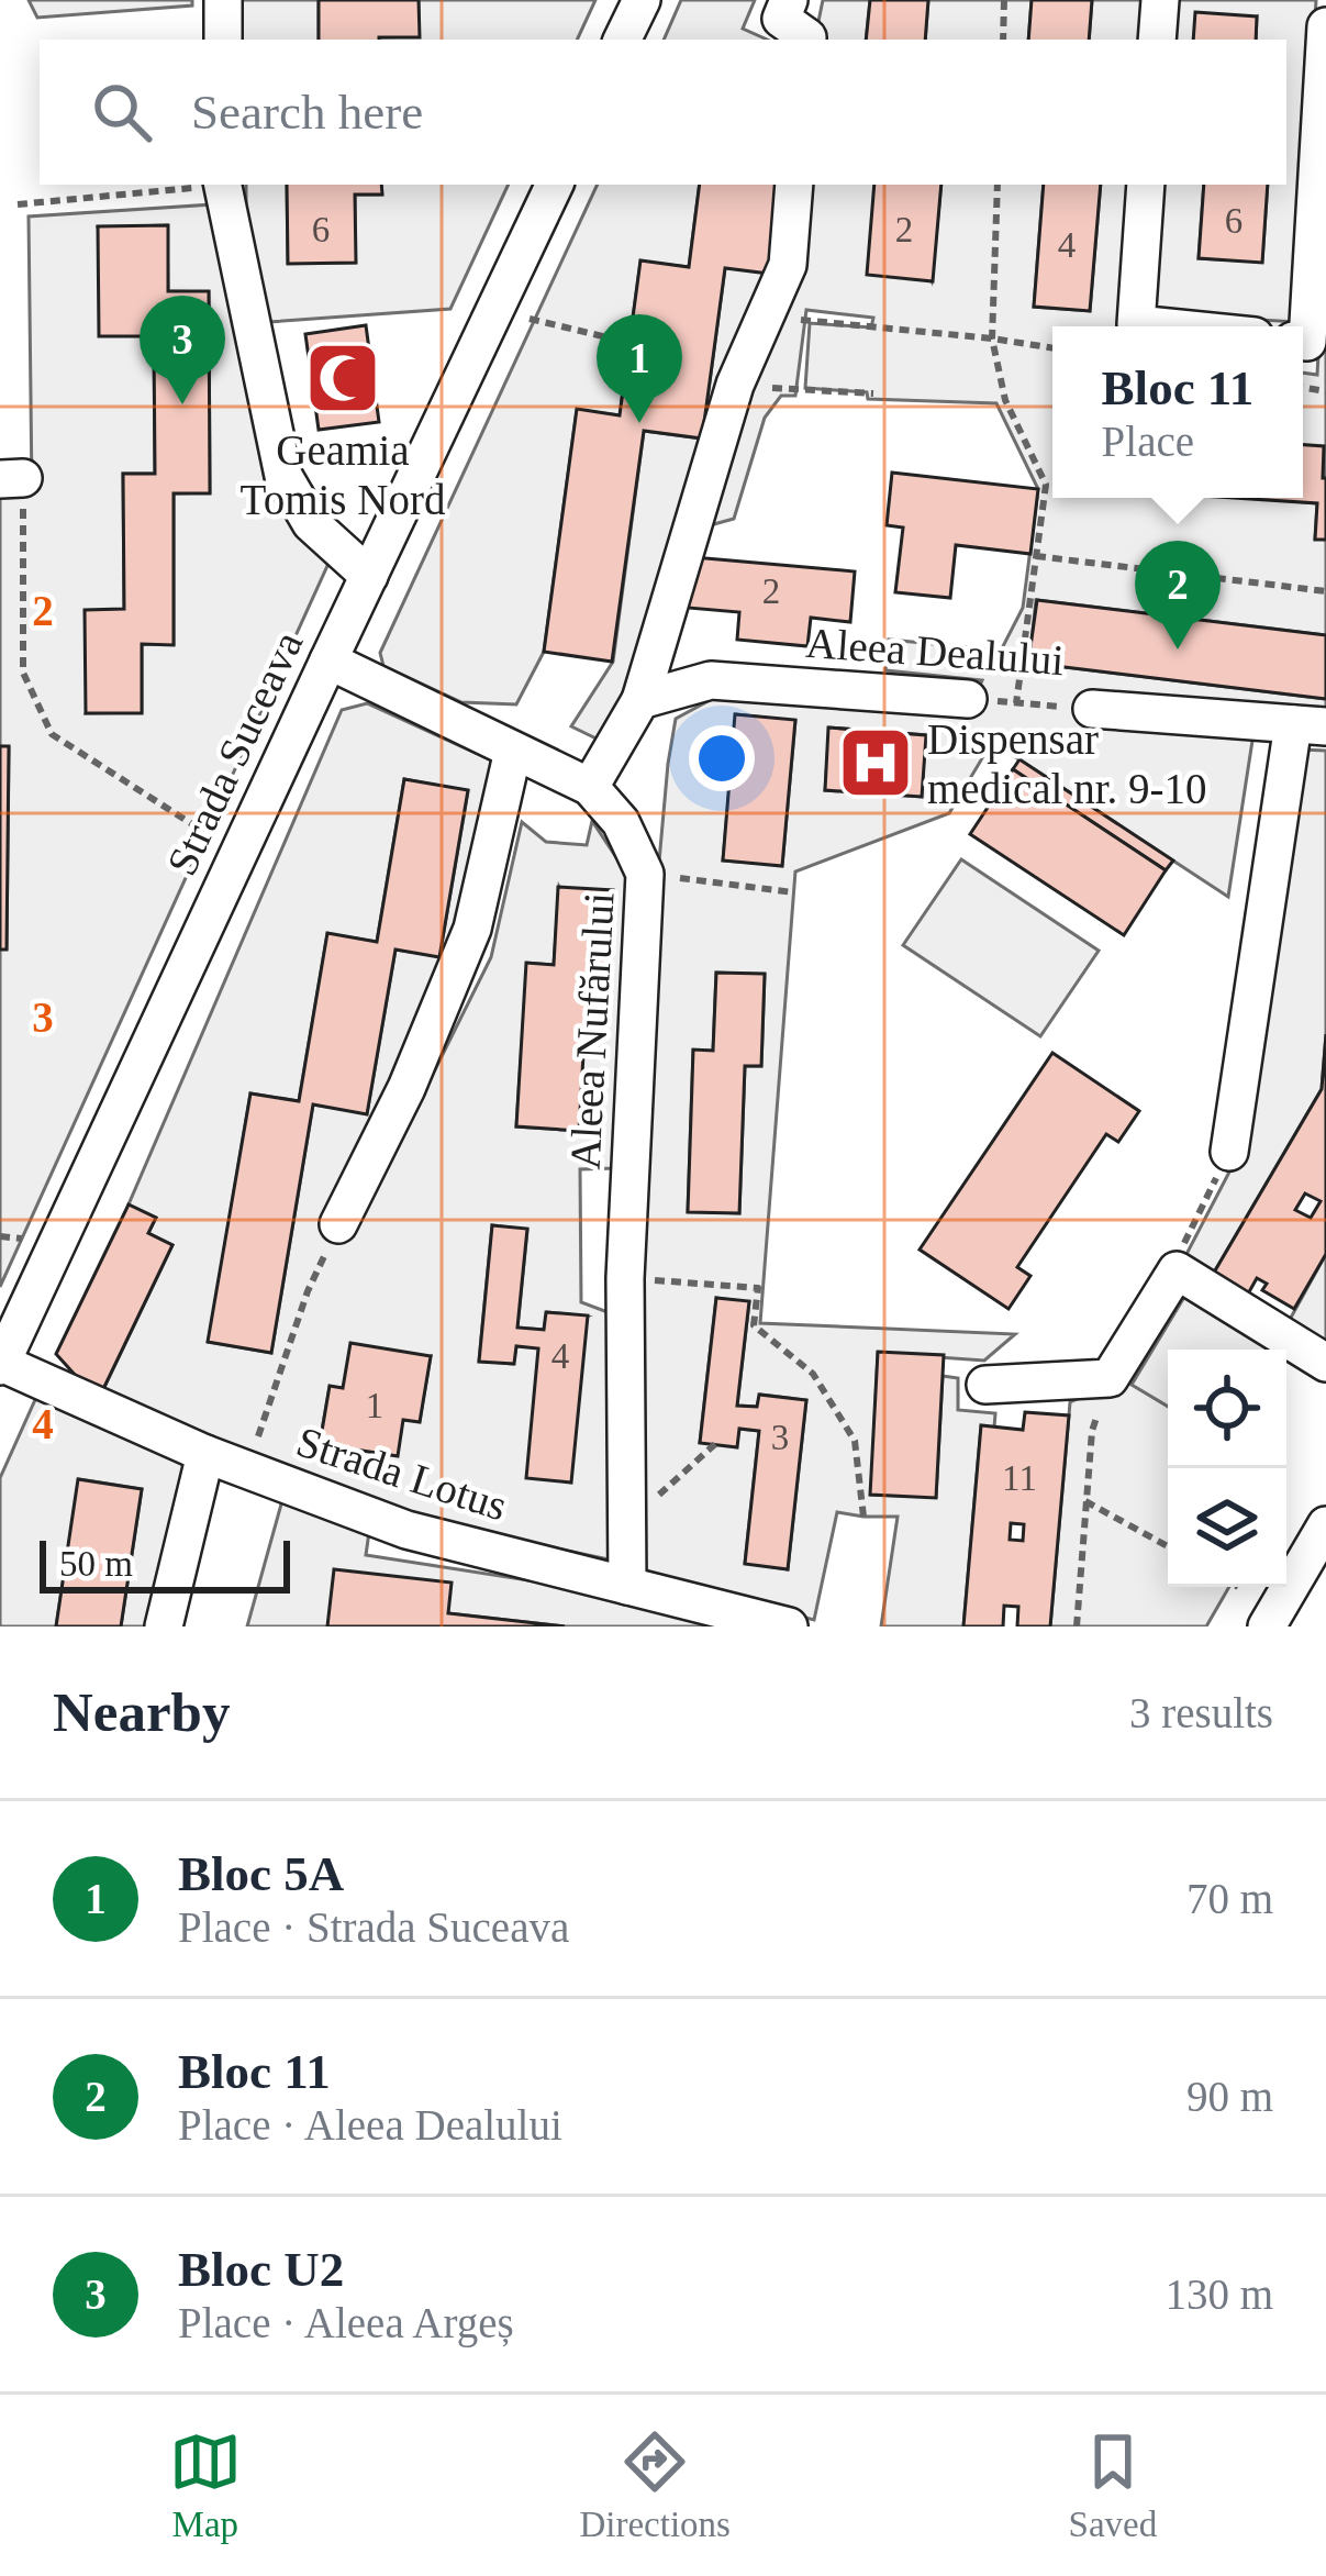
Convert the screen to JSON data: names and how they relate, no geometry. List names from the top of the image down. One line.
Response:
{"streets":{"street":["Aleea Dealului","Strada Suceava","Aleea Nufărului","Strada Lotus"]},"crossings":[["Strada Suceava","Aleea Nufărului"],["Strada Suceava","Strada Lotus"],["Aleea Nufărului","Strada Lotus"]],"places":{"mosque":["Geamia Tomis Nord"],"hospital":["Dispensar medical nr. 9-10"]},"house_numbers":["6","6","2","4","2","4","1","3","11"],"scale_bar":"50 m","page":{"search":"Search here","pins":["3","1","2"],"popup":["Bloc 11","Place"],"scale":"50 m","heading":["Nearby","3 results"],"list":[{"mark":"1","name":"Bloc 5A","note":"Place · Strada Suceava","value":"70 m"},{"mark":"2","name":"Bloc 11","note":"Place · Aleea Dealului","value":"90 m"},{"mark":"3","name":"Bloc U2","note":"Place · Aleea Argeș","value":"130 m"}],"nav":["Map","Directions","Saved"]},"grid":{"rows":["2","3","4"]}}
